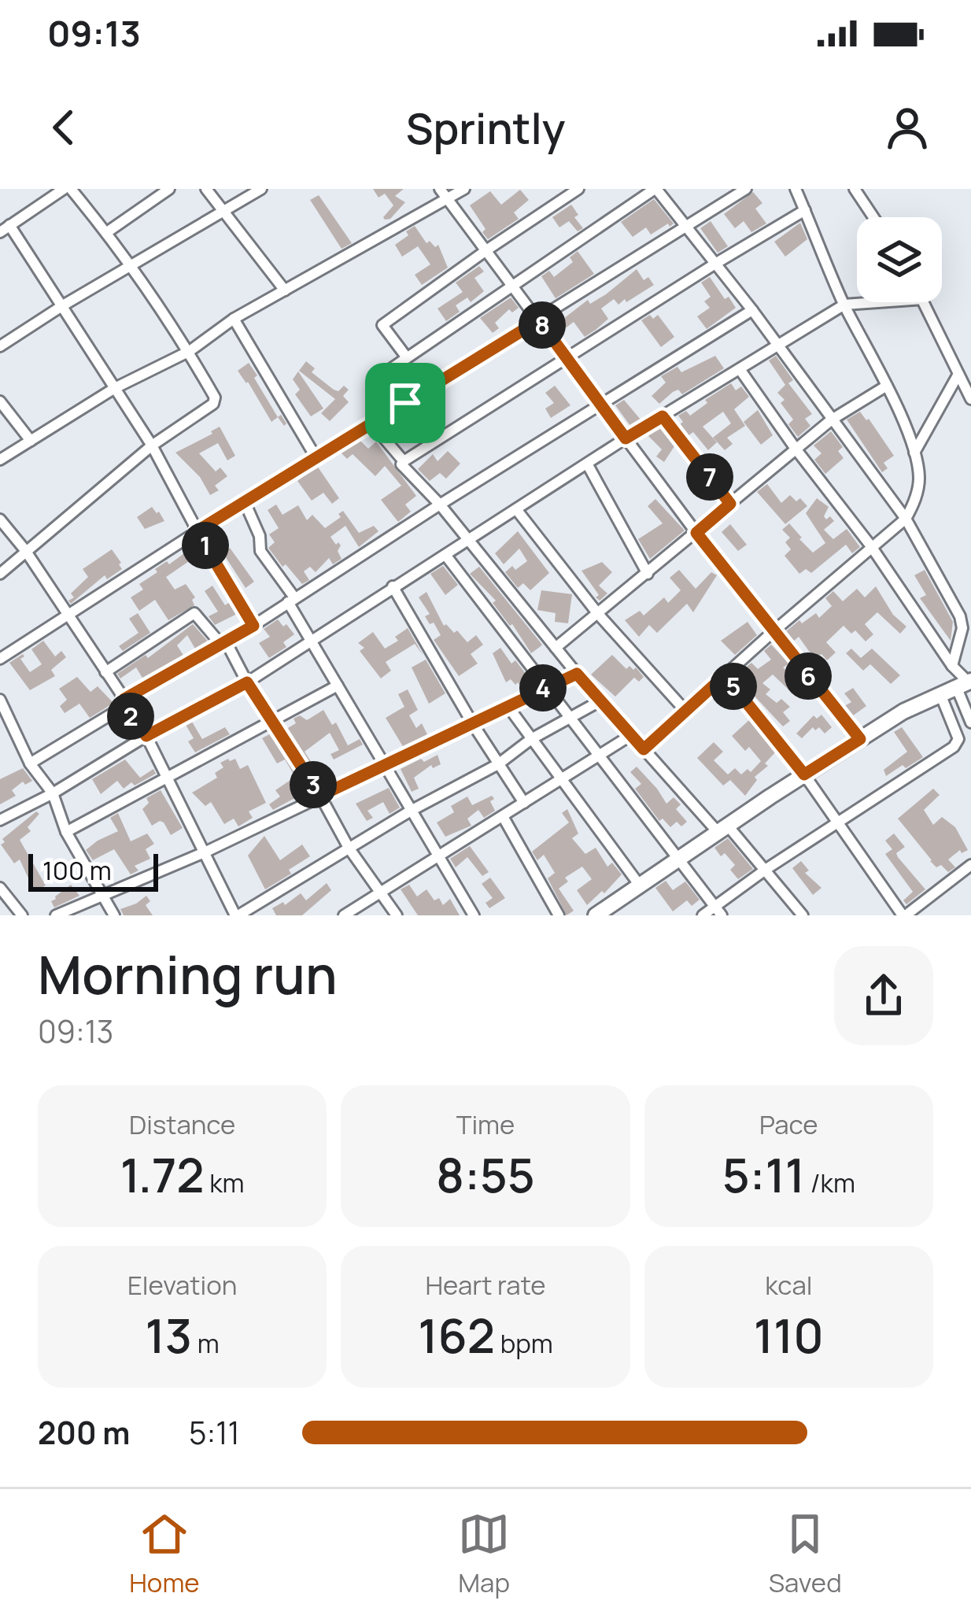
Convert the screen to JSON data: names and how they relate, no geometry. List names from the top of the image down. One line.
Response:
{"scale_bar":"100 m","page":{"status":"09:13","header":"Sprintly","pins":["8","7","1","6","5","4","2","3"],"scale":"100 m","heading":["Morning run","09:13"],"stats":[["Distance","1.72 km"],["Time","8:55"],["Pace","5:11 /km"],["Elevation","13 m"],["Heart rate","162 bpm"],["kcal","110"]],"list":[{"name":"200 m","note":"5:11"}],"tabs":["Home","Map","Saved"]}}
